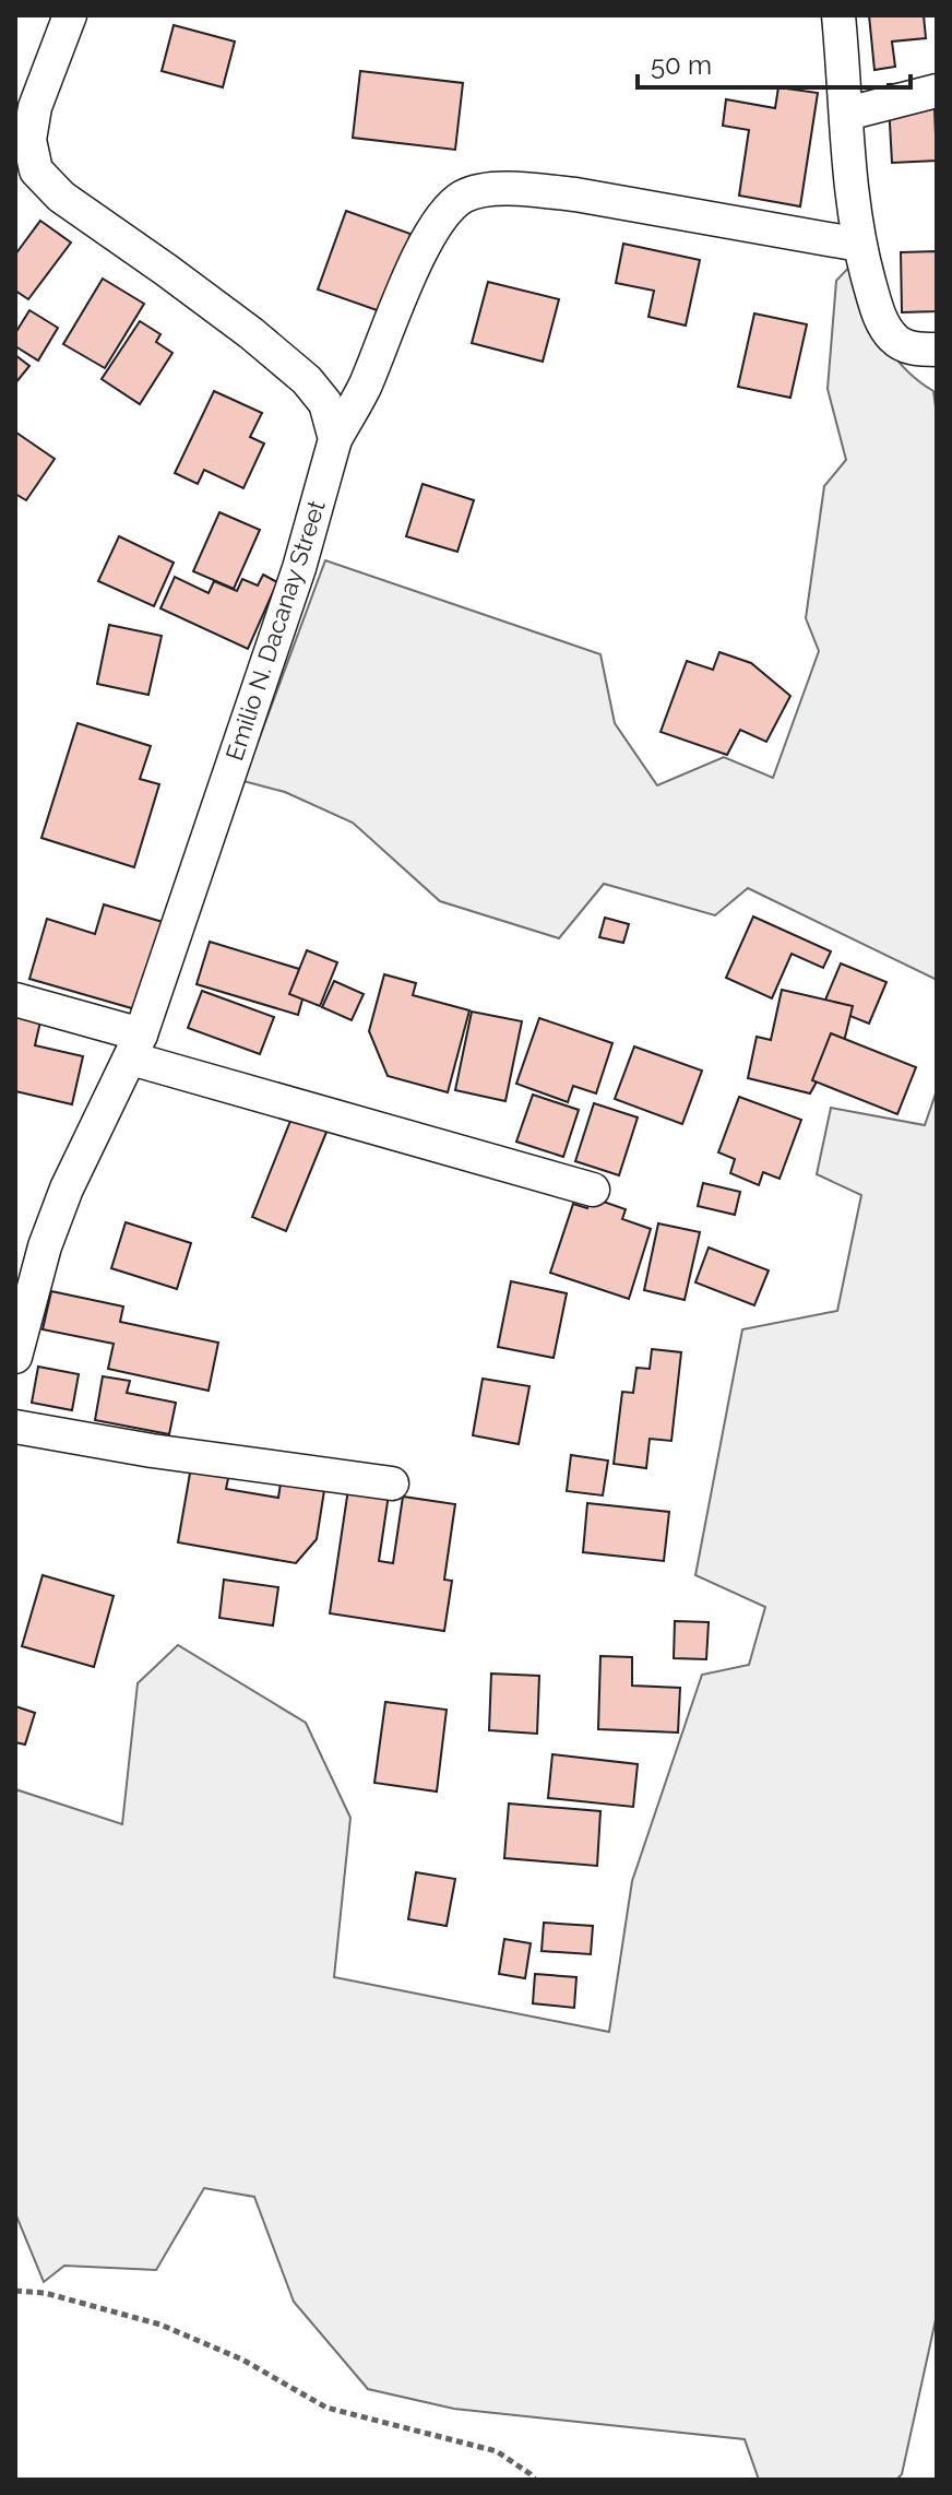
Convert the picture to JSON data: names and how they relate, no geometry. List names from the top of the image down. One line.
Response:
{"streets":{"street":["Emilio N. Dacanay Street"]},"scale_bar":"50 m"}
